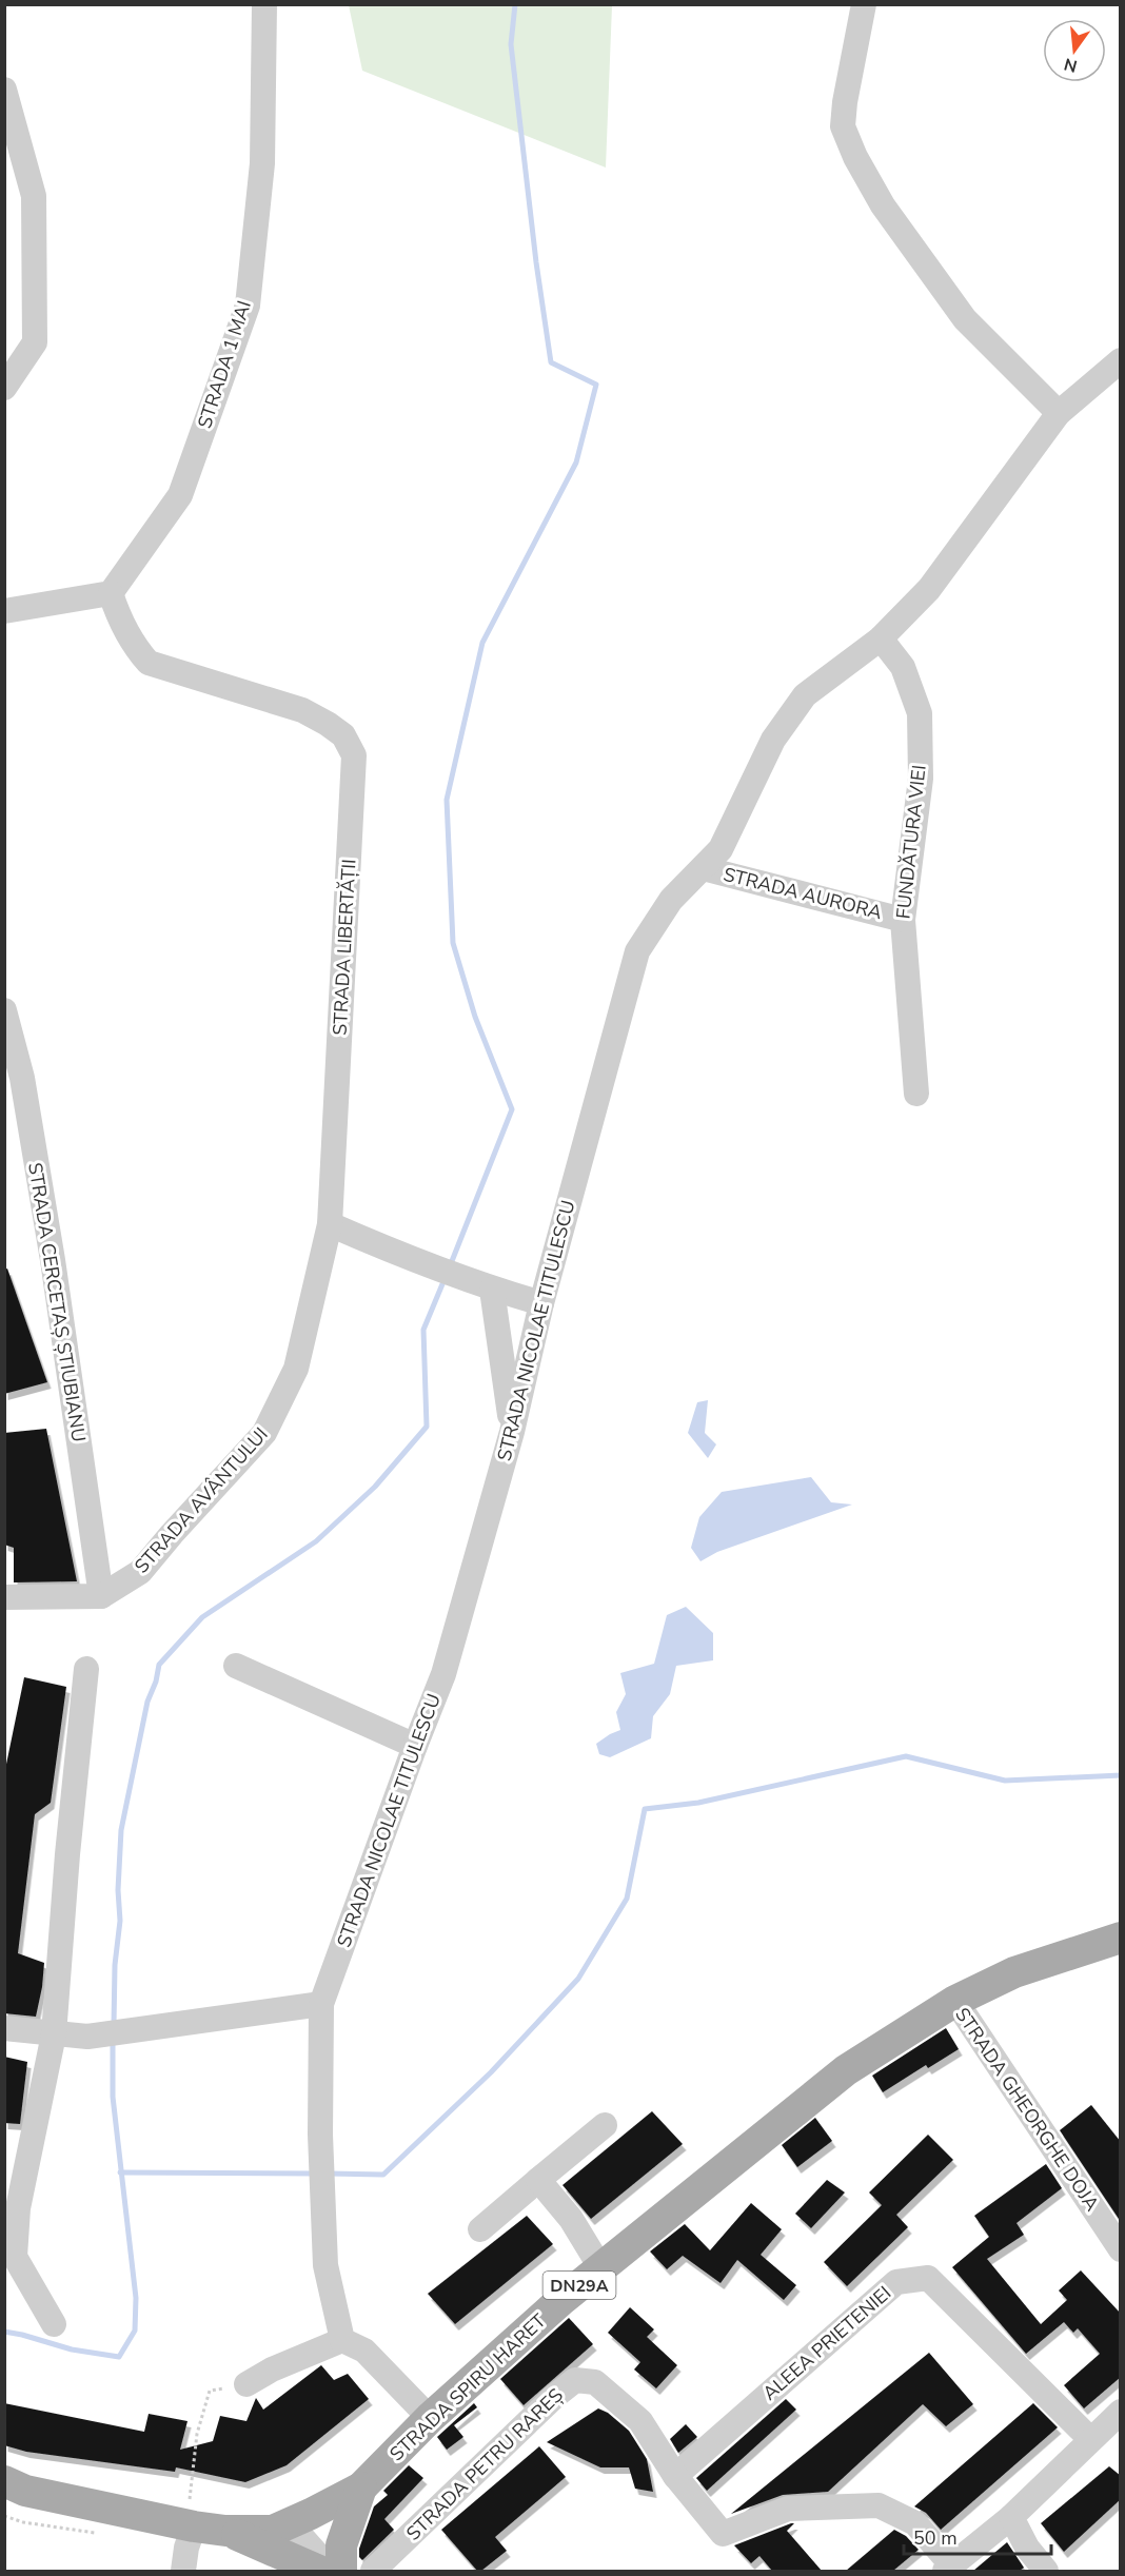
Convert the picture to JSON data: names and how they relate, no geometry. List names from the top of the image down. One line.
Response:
{"streets":{"main road":["DN29A","STRADA SPIRU HARET"],"street":["STRADA 1 MAI","FUNDĂTURA VIEI","STRADA AURORA","STRADA LIBERTĂȚII","STRADA CERCETAȘ ȘTIUBIANU","STRADA NICOLAE TITULESCU","STRADA AVÂNTULUI","STRADA GHEORGHE DOJA","ALEEA PRIETENIEI","STRADA PETRU RAREȘ"]},"crossings":[["STRADA 1 MAI","STRADA LIBERTĂȚII"],["FUNDĂTURA VIEI","STRADA AURORA"],["FUNDĂTURA VIEI","STRADA NICOLAE TITULESCU"],["STRADA AURORA","STRADA NICOLAE TITULESCU"],["STRADA LIBERTĂȚII","STRADA AVÂNTULUI"],["STRADA CERCETAȘ ȘTIUBIANU","STRADA AVÂNTULUI"],["STRADA GHEORGHE DOJA","STRADA SPIRU HARET"],["ALEEA PRIETENIEI","STRADA PETRU RAREȘ"]],"scale_bar":"50 m","north":"bottom"}
